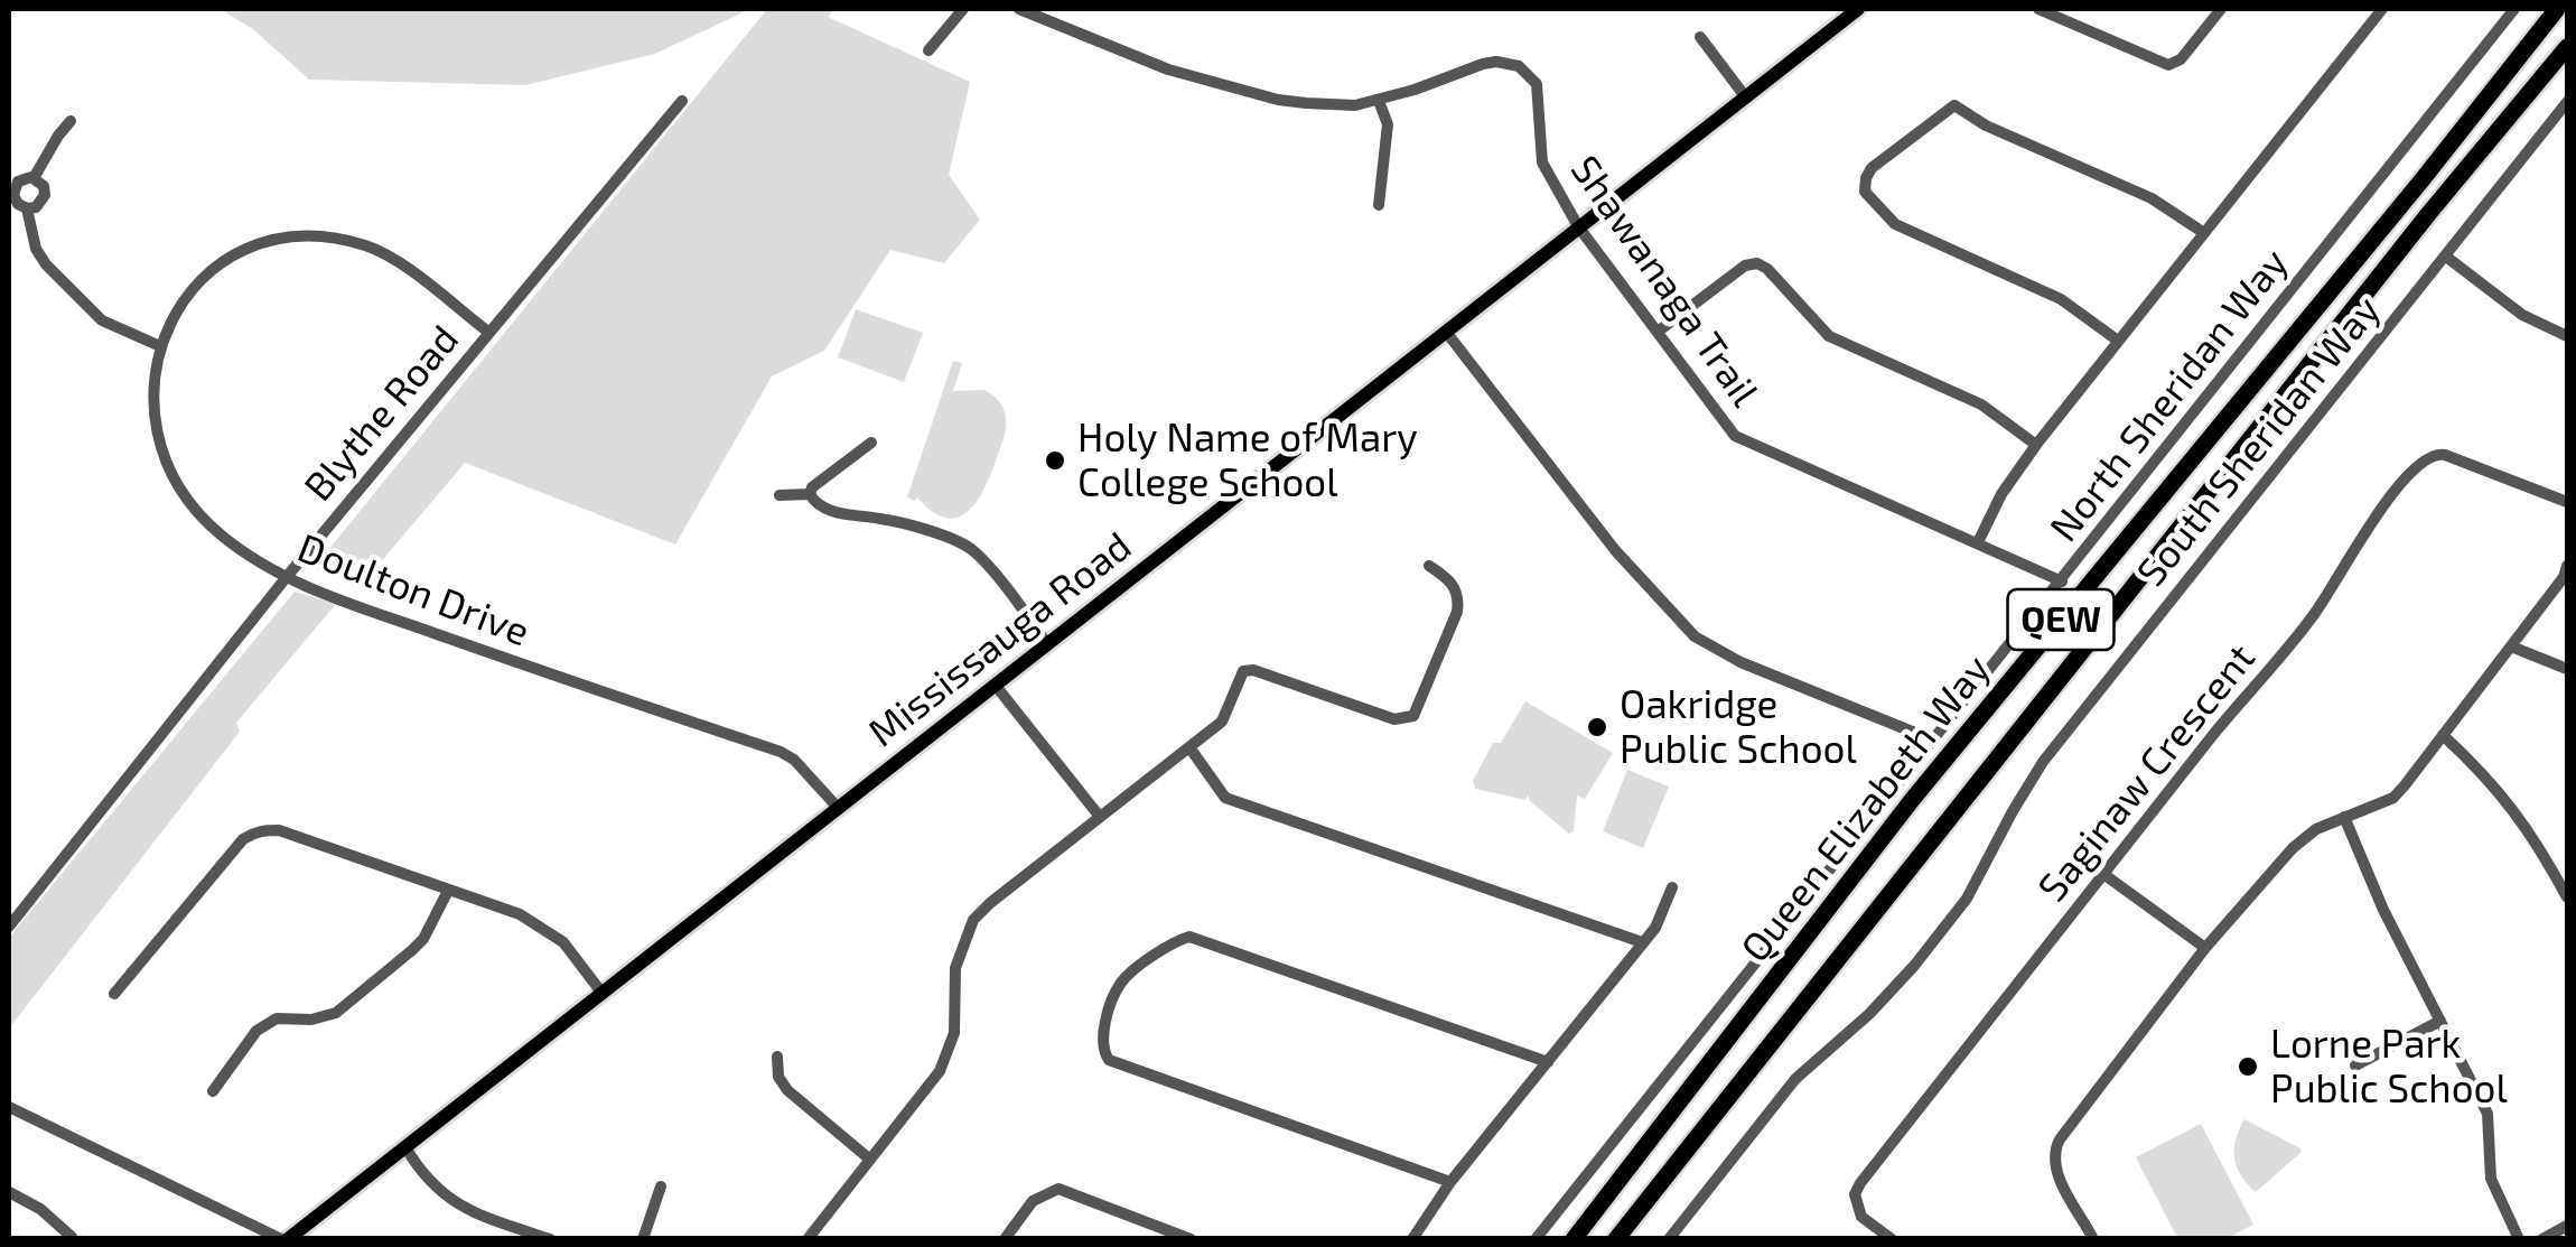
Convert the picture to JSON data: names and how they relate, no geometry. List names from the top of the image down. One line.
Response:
{"streets":{"highway":["QEW","Queen Elizabeth Way"],"main road":["Mississauga Road"],"street":["Shawanaga Trail","North Sheridan Way","Blythe Road","South Sheridan Way","Doulton Drive","Saginaw Crescent"]},"crossings":[["Shawanaga Trail","North Sheridan Way"],["Shawanaga Trail","Mississauga Road"],["Blythe Road","Doulton Drive"],["Doulton Drive","Mississauga Road"]],"places":["Holy Name of Mary College School","Oakridge Public School","Lorne Park Public School"]}
